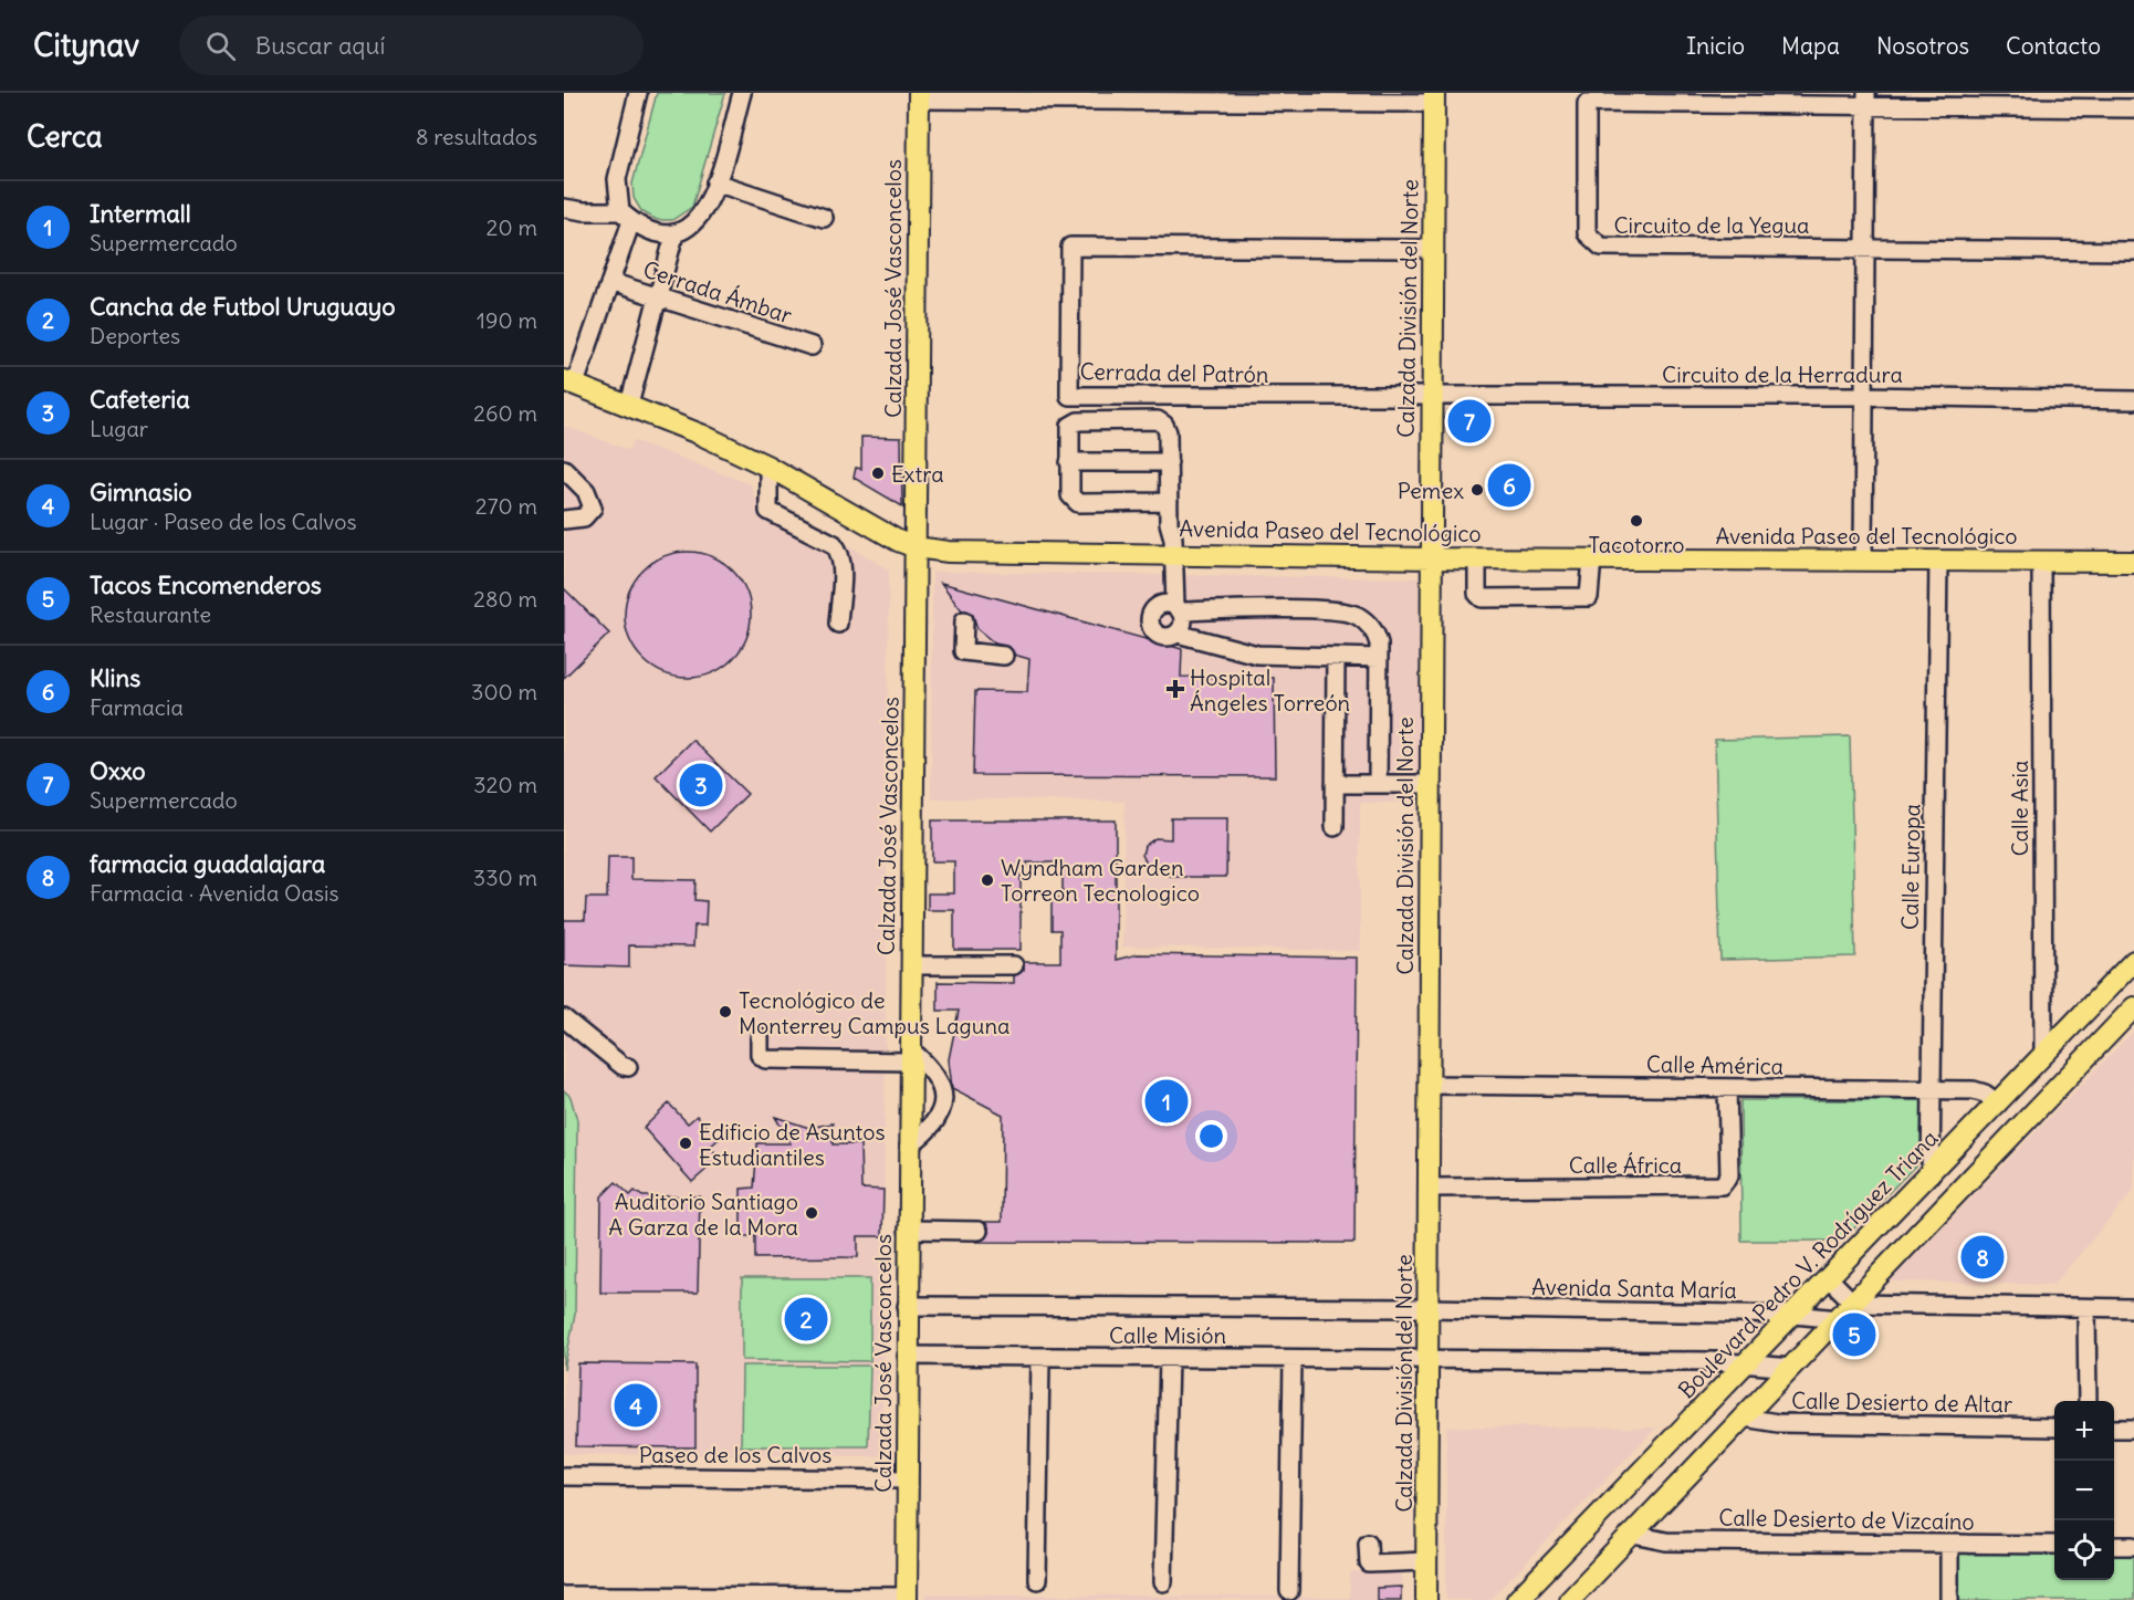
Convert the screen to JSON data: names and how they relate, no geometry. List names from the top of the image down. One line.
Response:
{"streets":{"main road":["Calzada José Vasconcelos","Calzada División del Norte","Avenida Paseo del Tecnológico","Boulevard Pedro V. Rodríguez Triana"],"street":["Circuito de la Yegua","Cerrada Ámbar","Cerrada del Patrón","Circuito de la Herradura","Calle Asia","Calle Europa","Calle América","Calle África","Avenida Santa María","Calle Misión","Calle Desierto de Altar","Paseo de los Calvos","Calle Desierto de Vizcaíno"]},"crossings":[["Calzada José Vasconcelos","Avenida Paseo del Tecnológico"],["Calzada José Vasconcelos","Calle Misión"],["Calzada José Vasconcelos","Paseo de los Calvos"],["Calzada División del Norte","Cerrada del Patrón"],["Calzada División del Norte","Circuito de la Herradura"],["Calzada División del Norte","Avenida Paseo del Tecnológico"],["Calzada División del Norte","Calle América"],["Calzada División del Norte","Calle África"],["Calzada División del Norte","Avenida Santa María"],["Calzada División del Norte","Calle Misión"],["Cerrada del Patrón","Circuito de la Herradura"],["Avenida Paseo del Tecnológico","Calle Asia"],["Avenida Paseo del Tecnológico","Calle Europa"],["Calle Asia","Boulevard Pedro V. Rodríguez Triana"],["Calle Europa","Calle América"],["Calle Europa","Boulevard Pedro V. Rodríguez Triana"],["Calle América","Calle África"],["Calle América","Boulevard Pedro V. Rodríguez Triana"],["Boulevard Pedro V. Rodríguez Triana","Avenida Santa María"],["Avenida Santa María","Calle Misión"]],"places":{"other":["Extra","Pemex","Tacotorro","Wyndham Garden Torreon Tecnologico","Tecnológico de Monterrey Campus Laguna","Edificio de Asuntos Estudiantiles","Auditorio Santiago A Garza de la Mora"],"health":["Hospital Ángeles Torreón"]},"page":{"header":"Citynav","search":"Buscar aquí","nav":["Inicio","Mapa","Nosotros","Contacto"],"heading":["Cerca","8 resultados"],"list":[{"mark":"1","name":"Intermall","note":"Supermercado","value":"20 m"},{"mark":"2","name":"Cancha de Futbol Uruguayo","note":"Deportes","value":"190 m"},{"mark":"3","name":"Cafeteria","note":"Lugar","value":"260 m"},{"mark":"4","name":"Gimnasio","note":"Lugar · Paseo de los Calvos","value":"270 m"},{"mark":"5","name":"Tacos Encomenderos","note":"Restaurante","value":"280 m"},{"mark":"6","name":"Klins","note":"Farmacia","value":"300 m"},{"mark":"7","name":"Oxxo","note":"Supermercado","value":"320 m"},{"mark":"8","name":"farmacia guadalajara","note":"Farmacia · Avenida Oasis","value":"330 m"}],"pins":["7","6","3","1","8","2","5","4"],"map_buttons":["+","−"]}}
